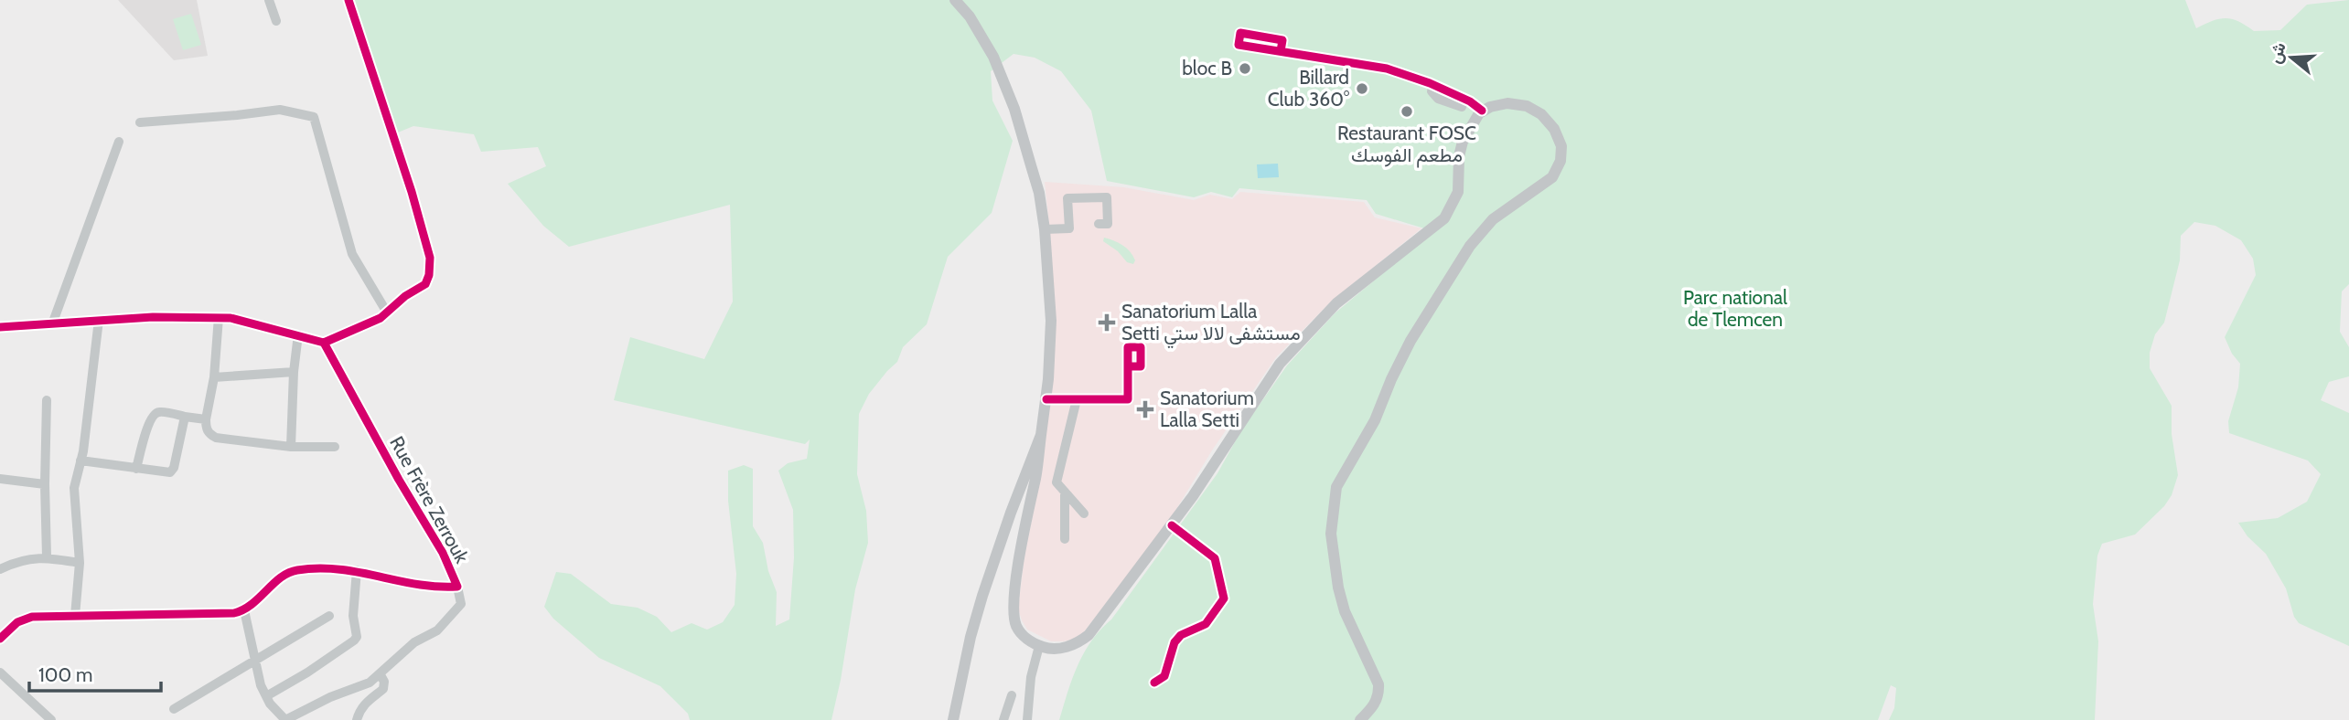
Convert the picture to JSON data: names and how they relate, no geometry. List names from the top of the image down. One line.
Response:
{"streets":{"street":["Rue Frère Zerrouk"]},"parks":["Parc national de Tlemcen"],"places":{"other":["bloc B","Billard Club 360°","Restaurant FOSC مطعم الفوسك"],"health":["Sanatorium Lalla Setti مستشفى لالا ستي","Sanatorium Lalla Setti"]},"scale_bar":"100 m","north":"left"}
